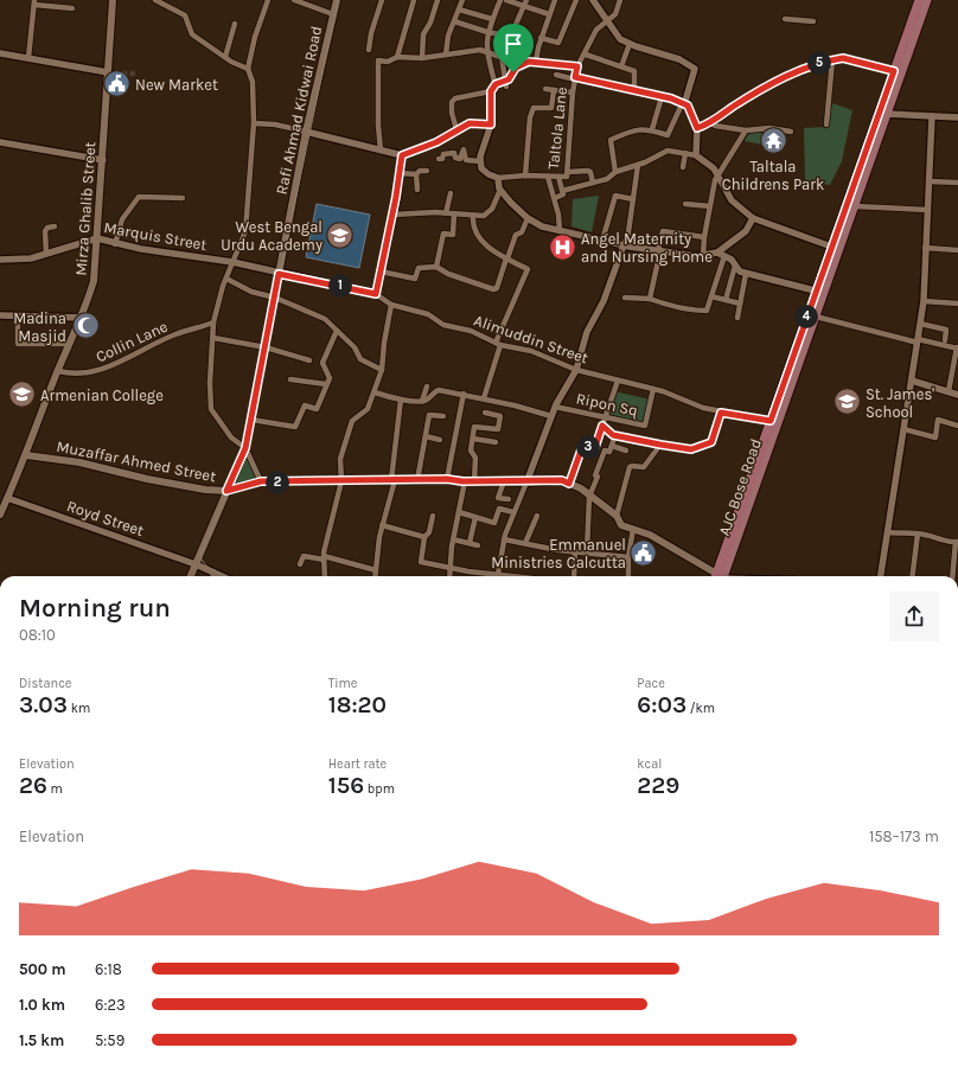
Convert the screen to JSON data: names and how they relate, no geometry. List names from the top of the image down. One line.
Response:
{"streets":{"main road":["Rafi Ahmad Kidwai Road","Mirza Ghalib Street","Muzaffar Ahmed Street","AJC Bose Road"],"street":["Taltola Lane","Marquis Street","Alimuddin Street","Collin Lane","Ripon Sq","Royd Street"]},"crossings":[["Rafi Ahmad Kidwai Road","Marquis Street"],["Rafi Ahmad Kidwai Road","Alimuddin Street"],["Rafi Ahmad Kidwai Road","Muzaffar Ahmed Street"],["Rafi Ahmad Kidwai Road","Royd Street"],["Mirza Ghalib Street","Marquis Street"],["Mirza Ghalib Street","Collin Lane"],["Mirza Ghalib Street","Muzaffar Ahmed Street"],["Mirza Ghalib Street","Royd Street"],["Marquis Street","Alimuddin Street"],["Alimuddin Street","Ripon Sq"],["Alimuddin Street","AJC Bose Road"]],"places":{"public building":["New Market","Emmanuel Ministries Calcutta"],"temple":["Taltala Childrens Park"],"school or university":["West Bengal Urdu Academy","Armenian College","St. James' School"],"hospital":["Angel Maternity and Nursing Home"],"mosque":["Madina Masjid"]},"page":{"pins":["5","1","4","3","2"],"heading":["Morning run","08:10"],"stats":[["Distance","3.03 km"],["Time","18:20"],["Pace","6:03 /km"],["Elevation","26 m"],["Heart rate","156 bpm"],["kcal","229"]],"chart":["Elevation","158–173 m"],"list":[{"name":"500 m","note":"6:18"},{"name":"1.0 km","note":"6:23"},{"name":"1.5 km","note":"5:59"}]}}
